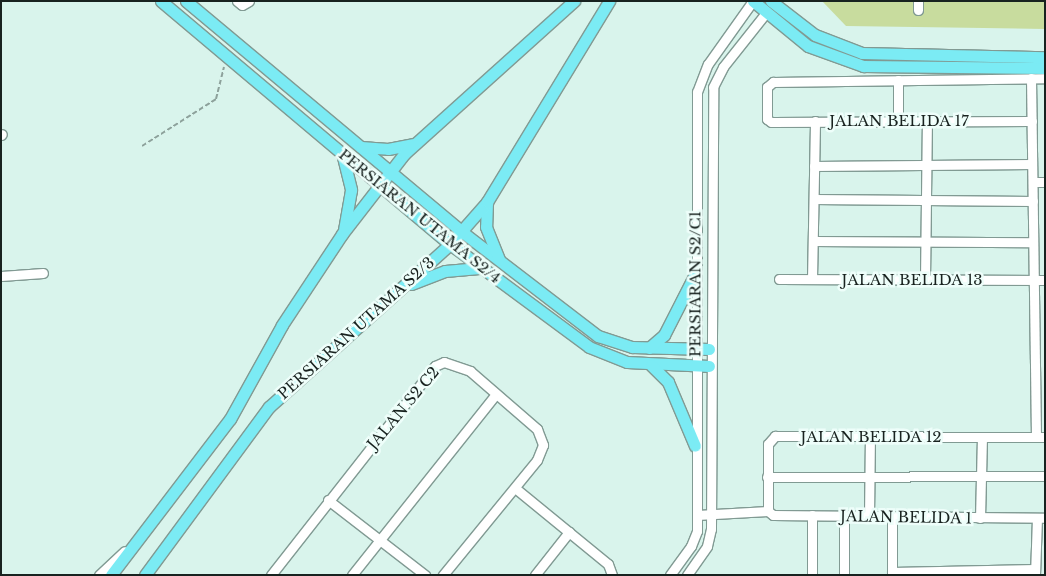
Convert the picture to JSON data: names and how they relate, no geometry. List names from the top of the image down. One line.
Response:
{"streets":{"main road":["PERSIARAN UTAMA S2/4","PERSIARAN UTAMA S2/3"],"street":["JALAN BELIDA 17","JALAN BELIDA 13","PERSIARAN S2/C1","JALAN S2 C2","JALAN BELIDA 12","JALAN BELIDA 1"]},"crossings":[["PERSIARAN UTAMA S2/4","PERSIARAN S2/C1"],["PERSIARAN UTAMA S2/4","PERSIARAN UTAMA S2/3"],["PERSIARAN S2/C1","JALAN BELIDA 1"],["JALAN BELIDA 12","JALAN BELIDA 1"]]}
